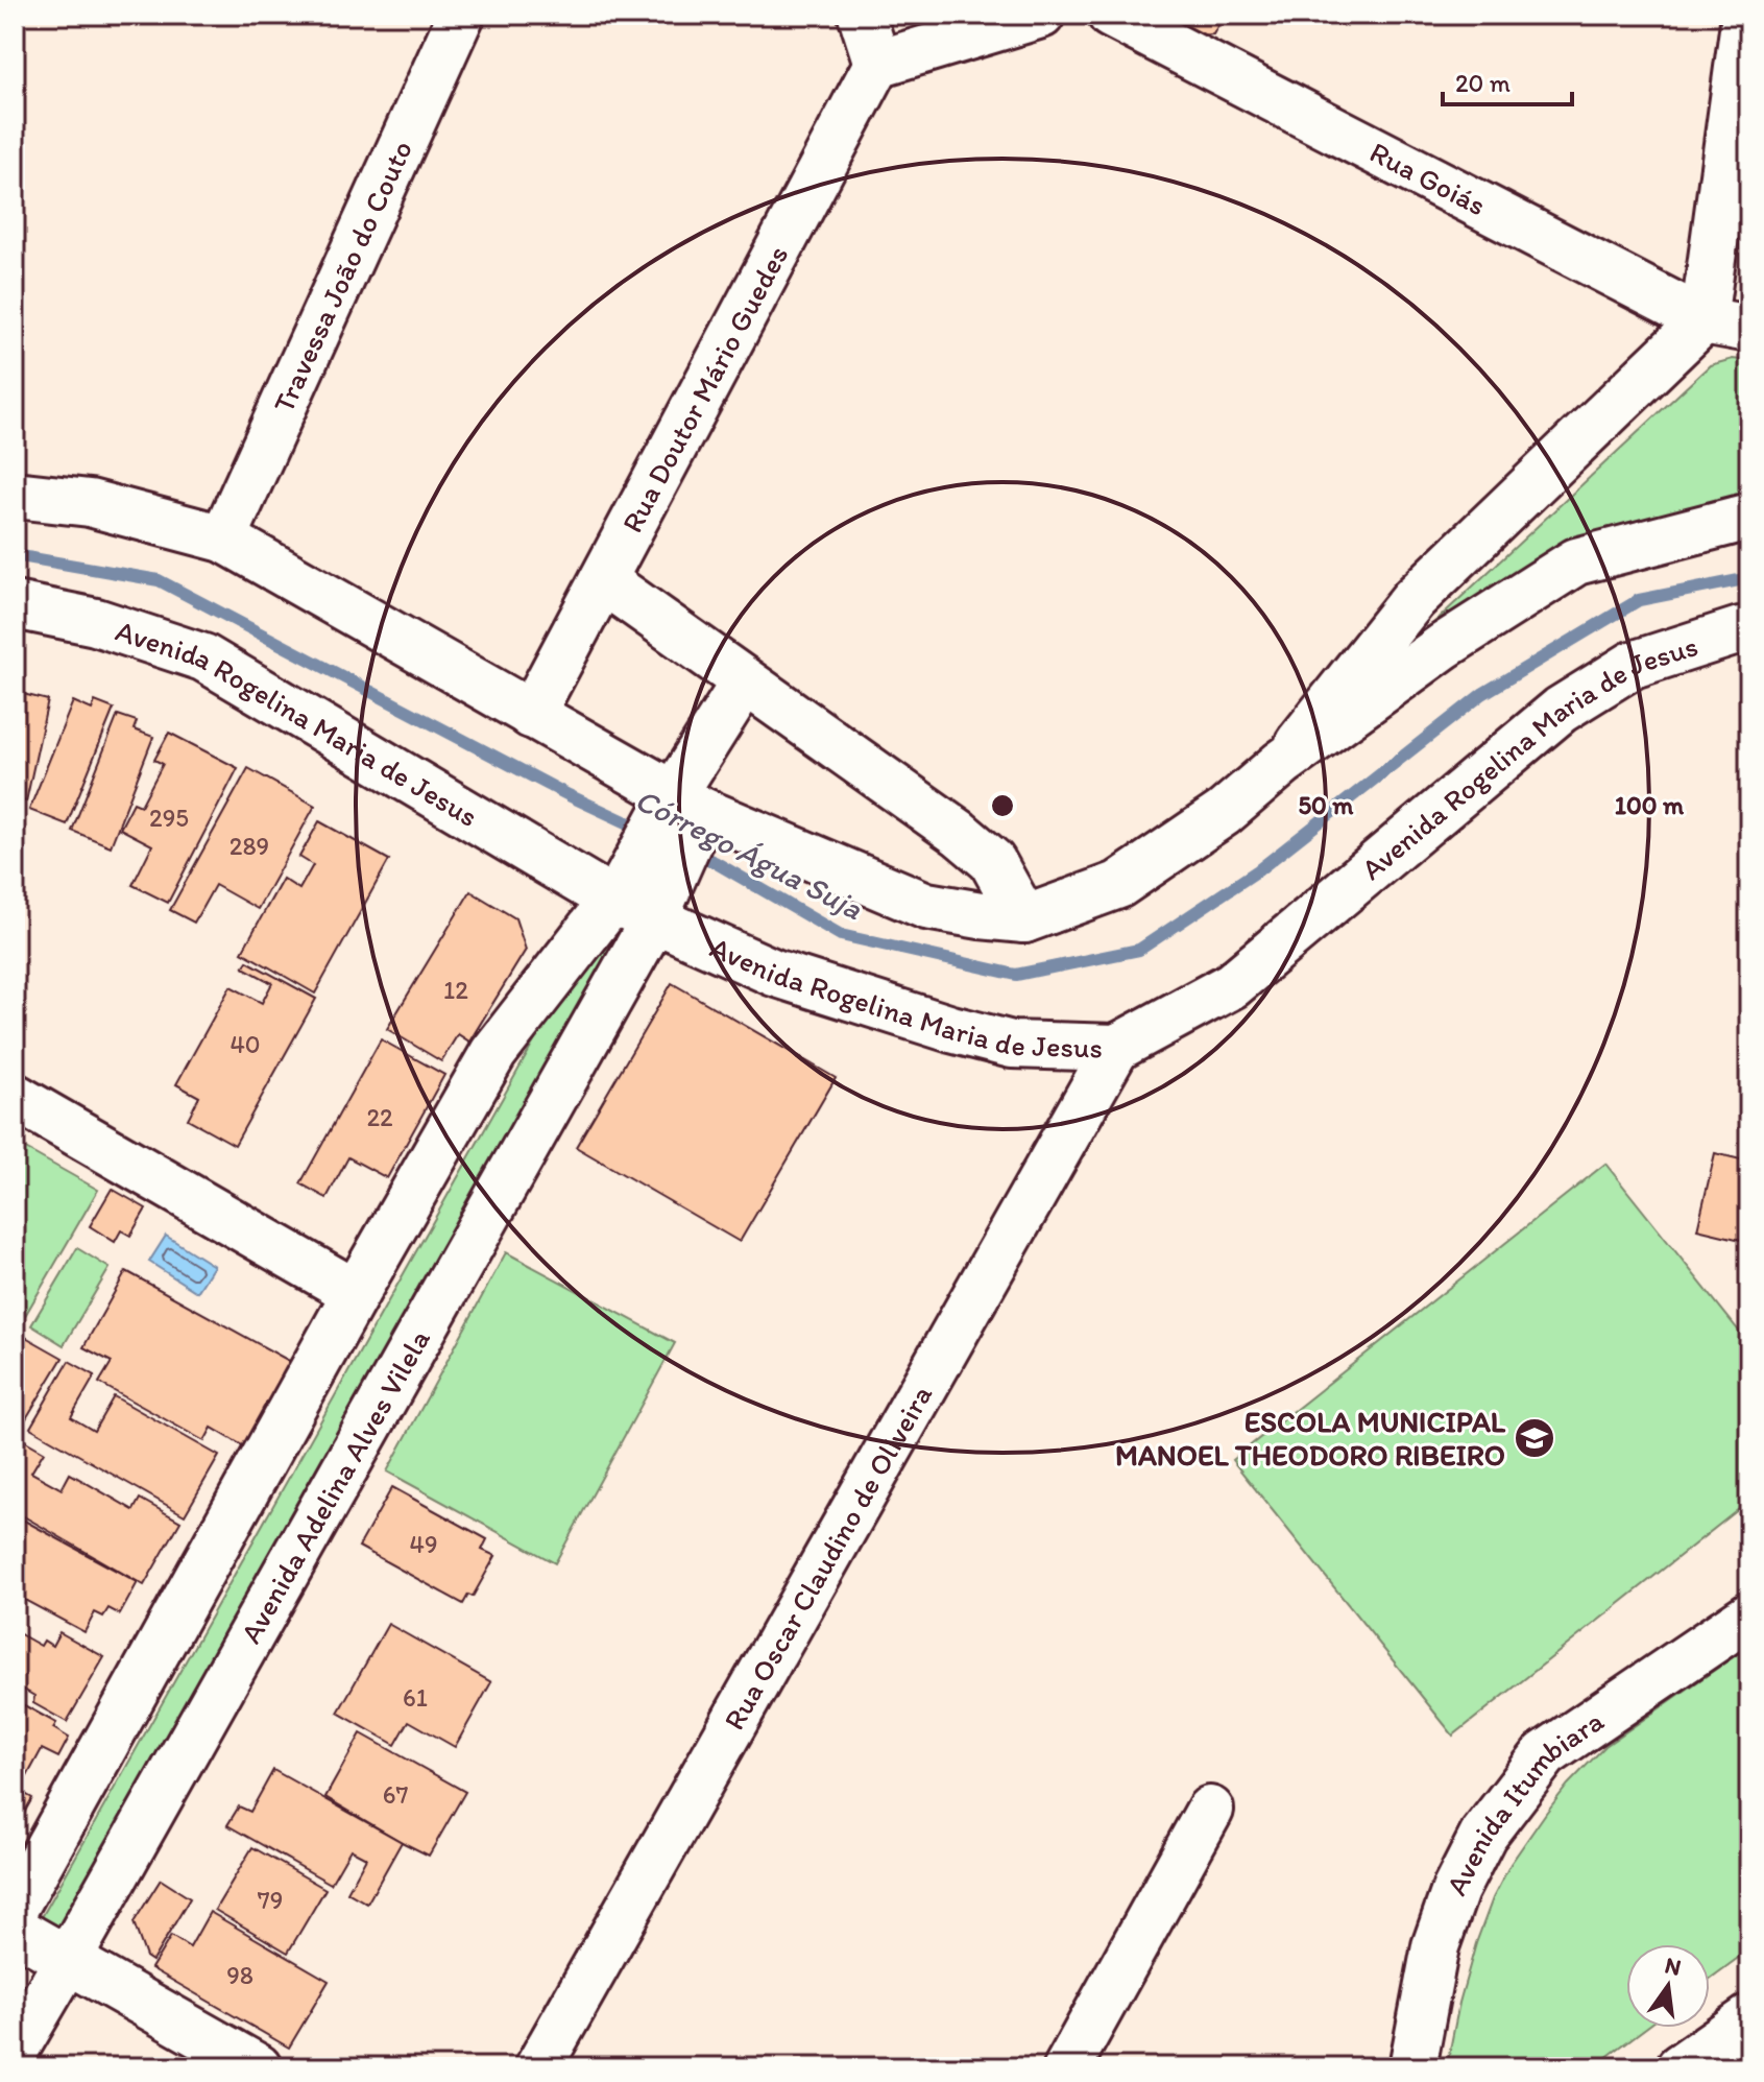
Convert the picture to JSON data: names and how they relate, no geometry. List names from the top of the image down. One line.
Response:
{"streets":{"street":["Rua Goiás","Travessa João do Couto","Rua Doutor Mário Guedes","Avenida Rogelina Maria de Jesus","Avenida Adelina Alves Vilela","Rua Oscar Claudino de Oliveira","Avenida Itumbiara"]},"crossings":[["Avenida Rogelina Maria de Jesus","Avenida Adelina Alves Vilela"],["Avenida Rogelina Maria de Jesus","Rua Oscar Claudino de Oliveira"]],"water":["Córrego Água Suja"],"places":{"school or university":["ESCOLA MUNICIPAL MANOEL THEODORO RIBEIRO"]},"house_numbers":["295","289","12","40","22","49","61","67","79","98"],"scale_bar":"20 m","north":"top","rings":["50 m","100 m"]}
